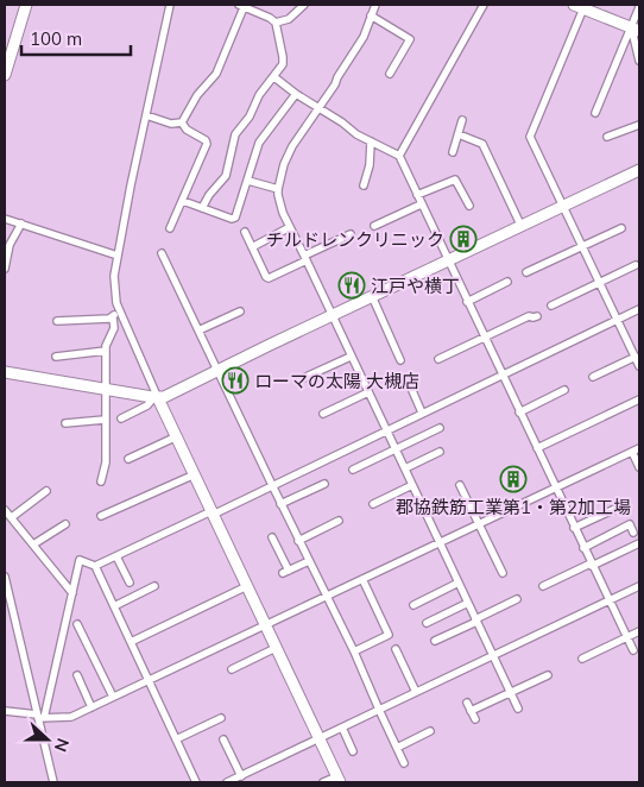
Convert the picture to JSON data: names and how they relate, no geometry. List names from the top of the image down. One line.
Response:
{"places":{"building":["チルドレンクリニック","郡協鉄筋工業第1・第2加工場"],"restaurant":["江戸や横丁","ローマの太陽 大槻店"]},"scale_bar":"100 m","north":"right"}
